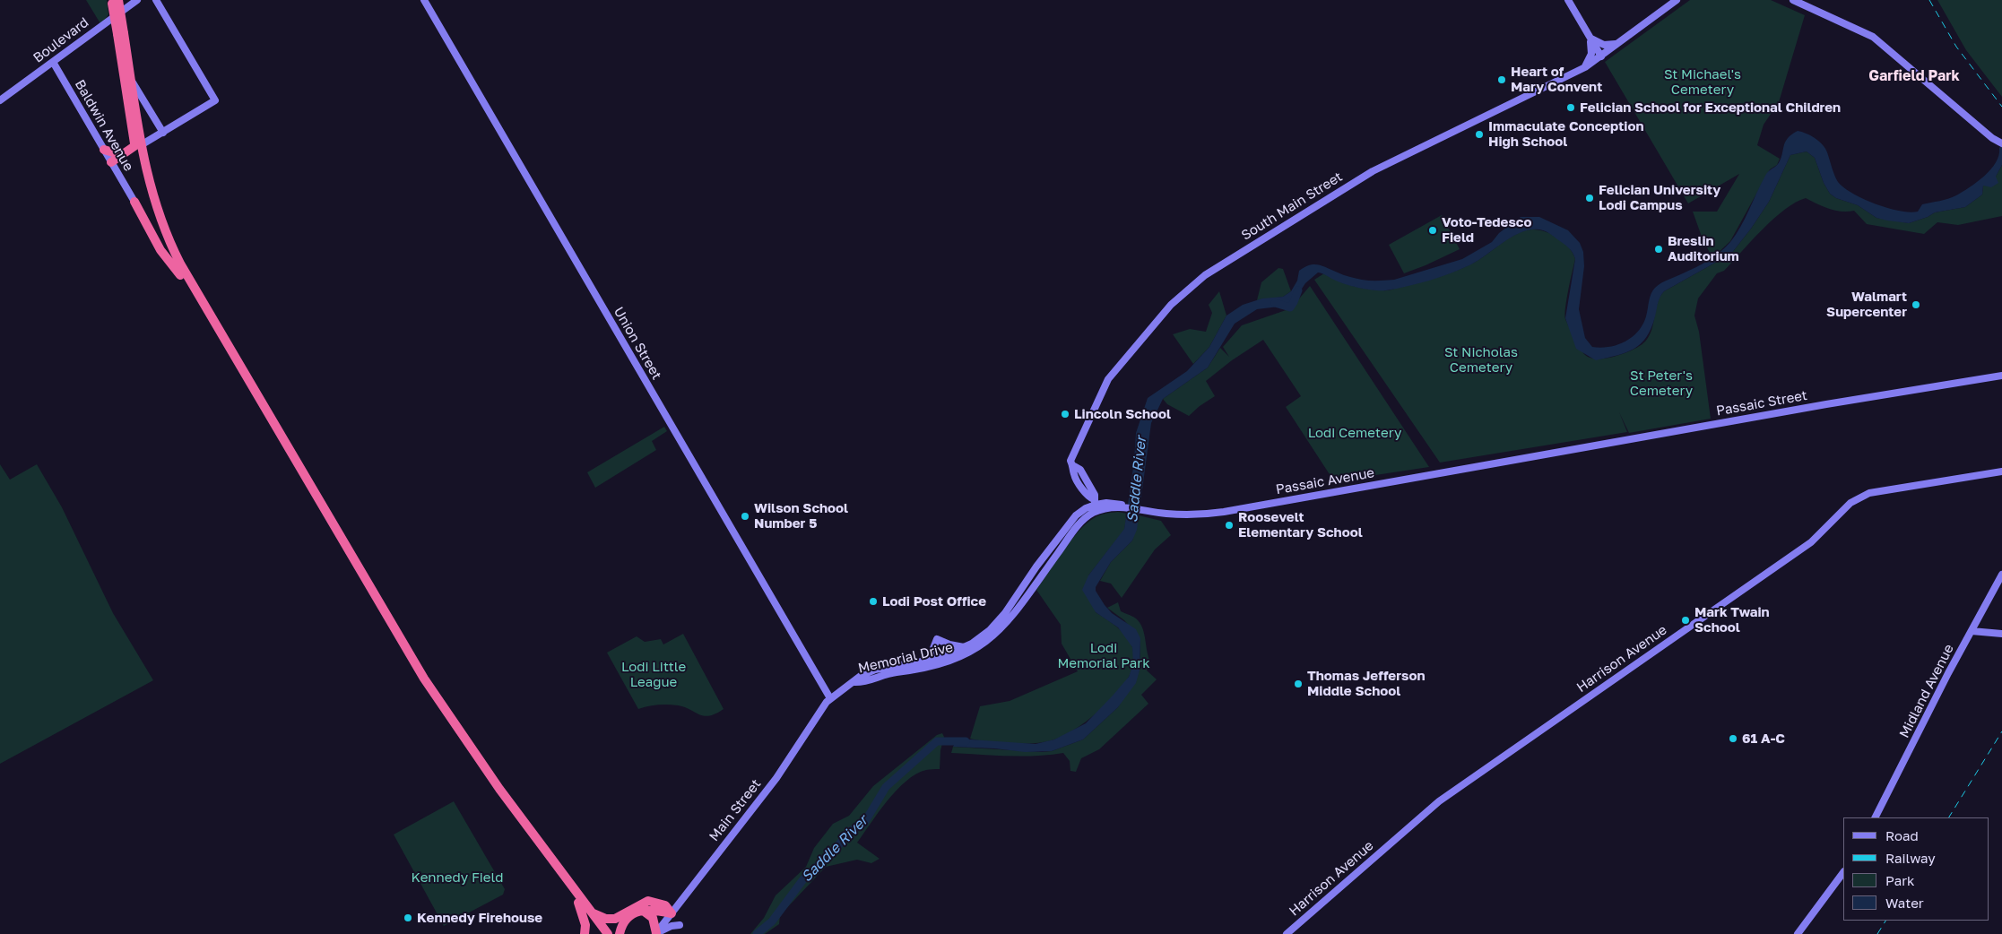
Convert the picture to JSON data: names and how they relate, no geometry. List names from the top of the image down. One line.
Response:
{"streets":{"street":["Boulevard","Baldwin Avenue","South Main Street","Union Street","Passaic Street","Passaic Avenue","Memorial Drive","Harrison Avenue","Midland Avenue","Main Street"]},"crossings":[["Boulevard","Baldwin Avenue"],["South Main Street","Passaic Avenue"],["South Main Street","Memorial Drive"],["Union Street","Memorial Drive"],["Union Street","Main Street"],["Passaic Street","Passaic Avenue"],["Passaic Avenue","Memorial Drive"],["Memorial Drive","Main Street"]],"districts":["Garfield Park"],"water":["Saddle River"],"parks":["St Michael's Cemetery","St Nicholas Cemetery","St Peter's Cemetery","Lodi Cemetery","Lodi Memorial Park","Lodi Little League","Kennedy Field"],"places":["Heart of Mary Convent","Felician School for Exceptional Children","Immaculate Conception High School","Felician University Lodi Campus","Voto-Tedesco Field","Breslin Auditorium","Walmart Supercenter","Lincoln School","Wilson School Number 5","Roosevelt Elementary School","Lodi Post Office","Mark Twain School","Thomas Jefferson Middle School","61 A-C","Kennedy Firehouse"],"legend":["Road","Railway","Park","Water"]}
